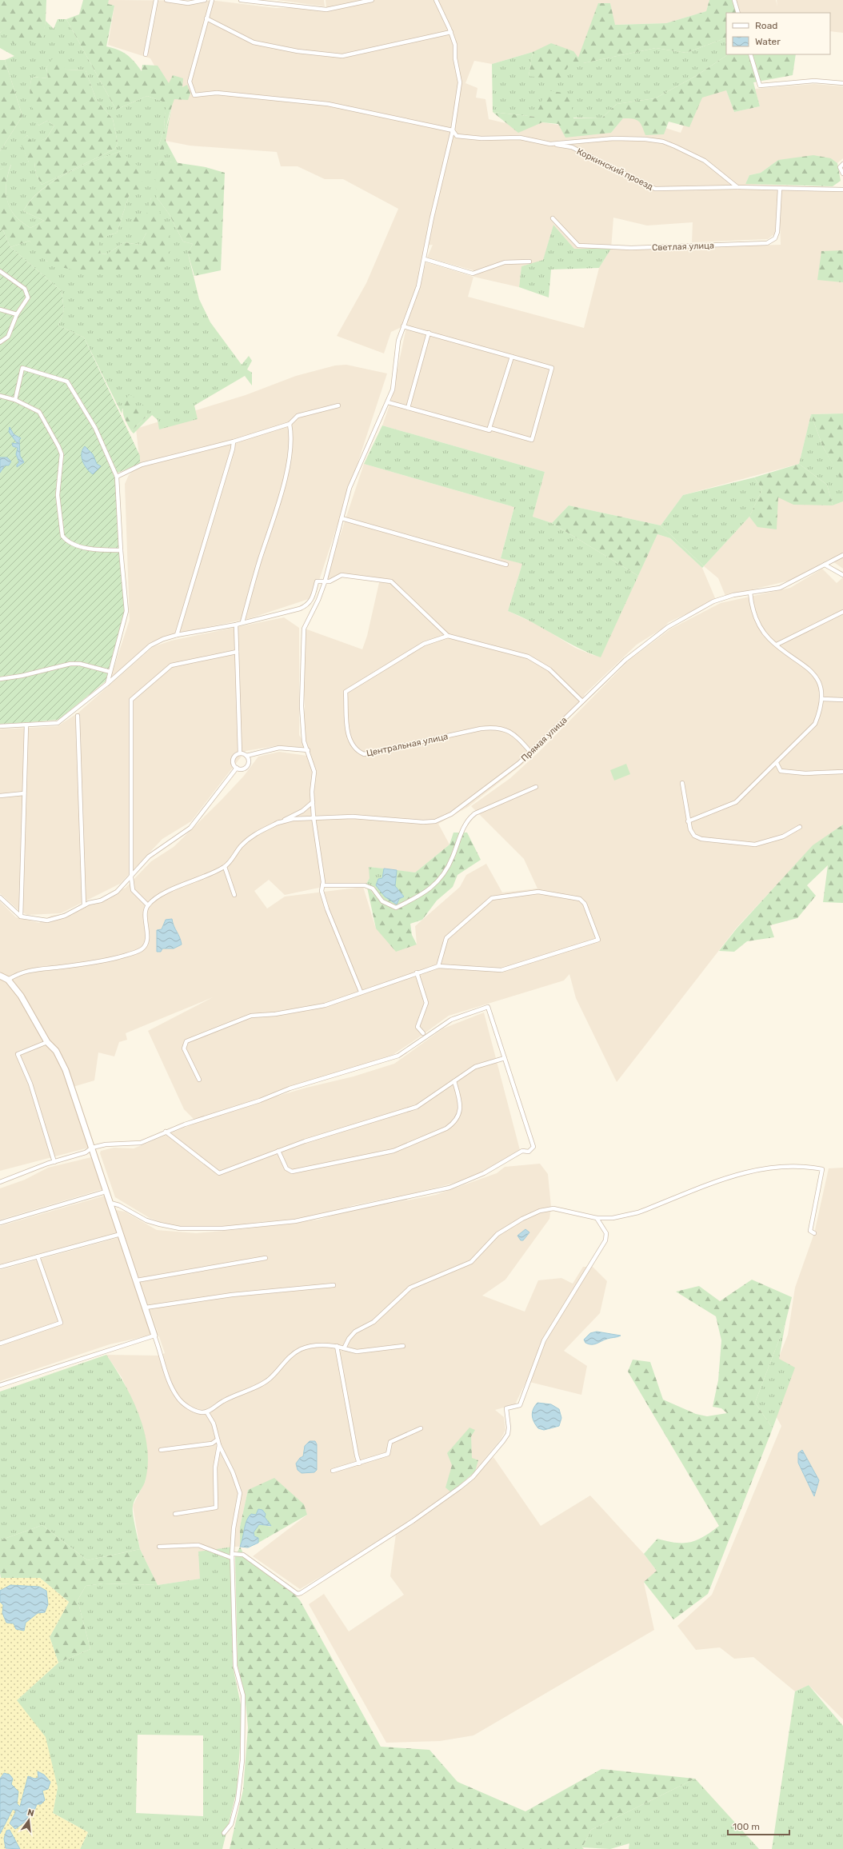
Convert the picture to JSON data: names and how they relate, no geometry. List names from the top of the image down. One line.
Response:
{"streets":{"street":["Коркинский проезд","Светлая улица","Прямая улица","Центральная улица"]},"crossings":[["Коркинский проезд","Светлая улица"],["Прямая улица","Центральная улица"]],"legend":["Road","Water"],"scale_bar":"100 m","north":"top"}
